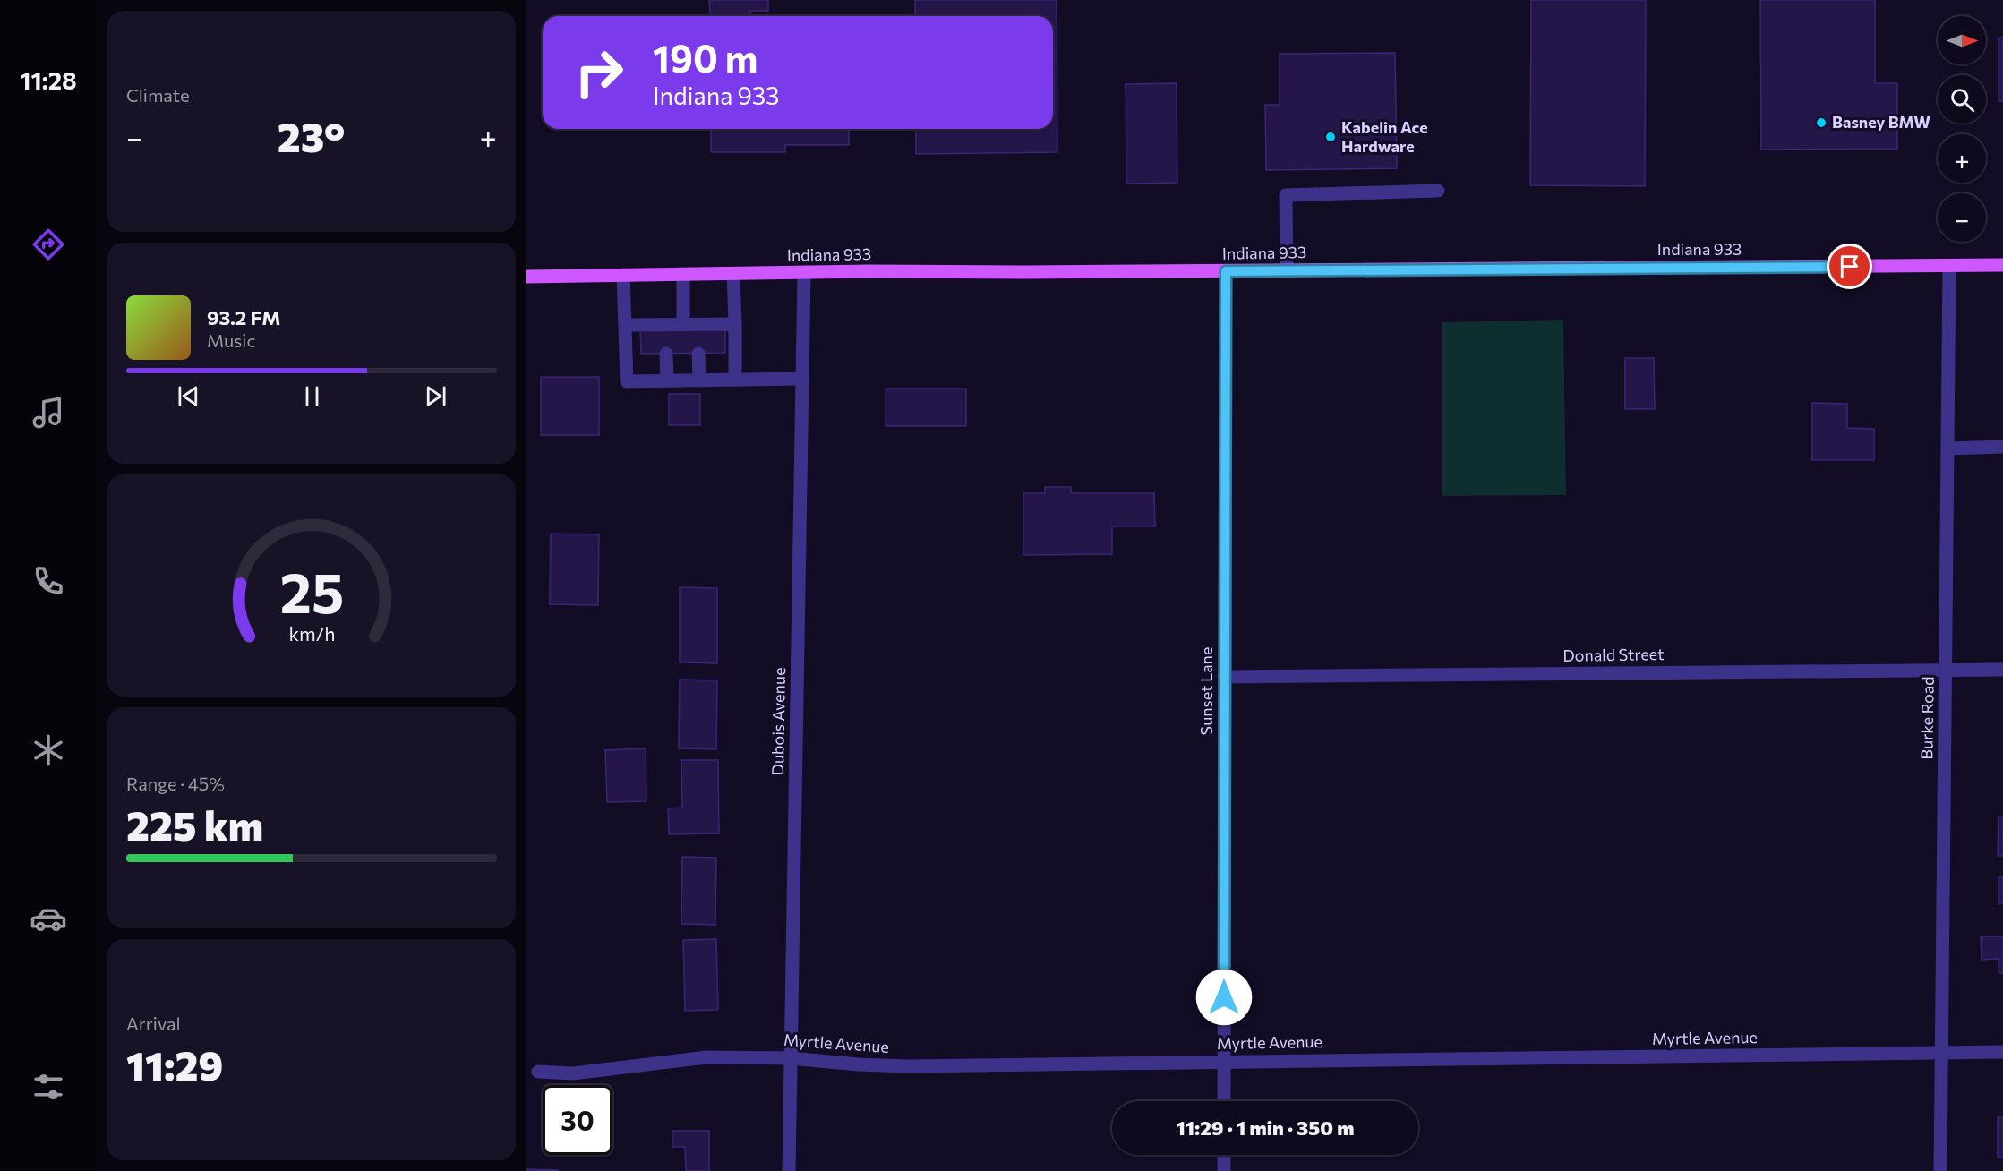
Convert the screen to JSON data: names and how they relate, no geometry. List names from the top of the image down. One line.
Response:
{"streets":{"main road":["Indiana 933"],"street":["Donald Street","Sunset Lane","Burke Road","Dubois Avenue","Myrtle Avenue"]},"crossings":[["Indiana 933","Sunset Lane"],["Indiana 933","Burke Road"],["Indiana 933","Dubois Avenue"],["Donald Street","Sunset Lane"],["Donald Street","Burke Road"],["Sunset Lane","Myrtle Avenue"],["Burke Road","Myrtle Avenue"],["Dubois Avenue","Myrtle Avenue"]],"places":["Basney BMW","Kabelin Ace Hardware"],"north":"right","page":{"tabs":"11:28","tile":["Climate",["Range · 45%","225 km"],["Arrival","11:29"]],"map_buttons":["+","−"],"turn":["190 m","Indiana 933"],"heat":["−","23°","+"],"song":["93.2 FM","Music"],"limit":"30","trip":"11:29 · 1 min · 350 m","gauge":["25","km/h"]}}
